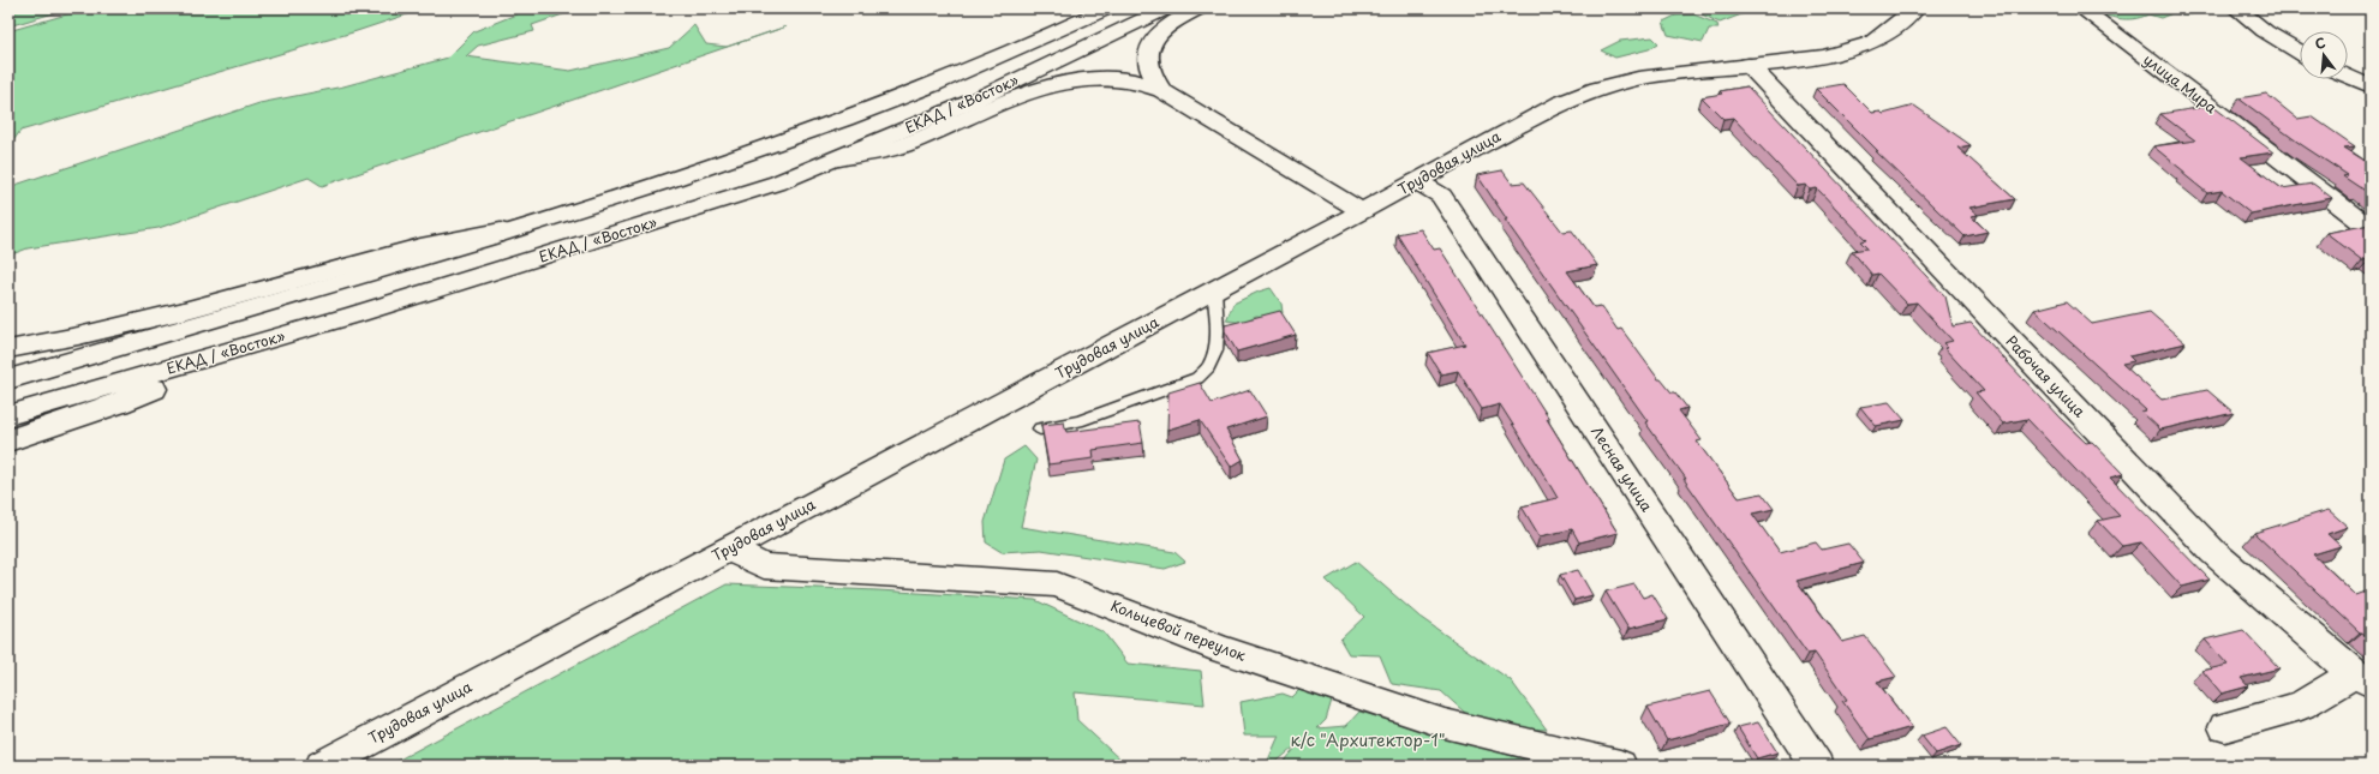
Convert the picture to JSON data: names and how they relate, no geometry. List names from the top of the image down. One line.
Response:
{"streets":{"main road":["улица Мира","ЕКАД / «Восток»","Трудовая улица","Рабочая улица","Лесная улица","Кольцевой переулок"]},"crossings":[["Трудовая улица","Рабочая улица"],["Трудовая улица","Лесная улица"],["Трудовая улица","Кольцевой переулок"]],"parks":["к/с \"Архитектор-1\""],"north":"top"}
